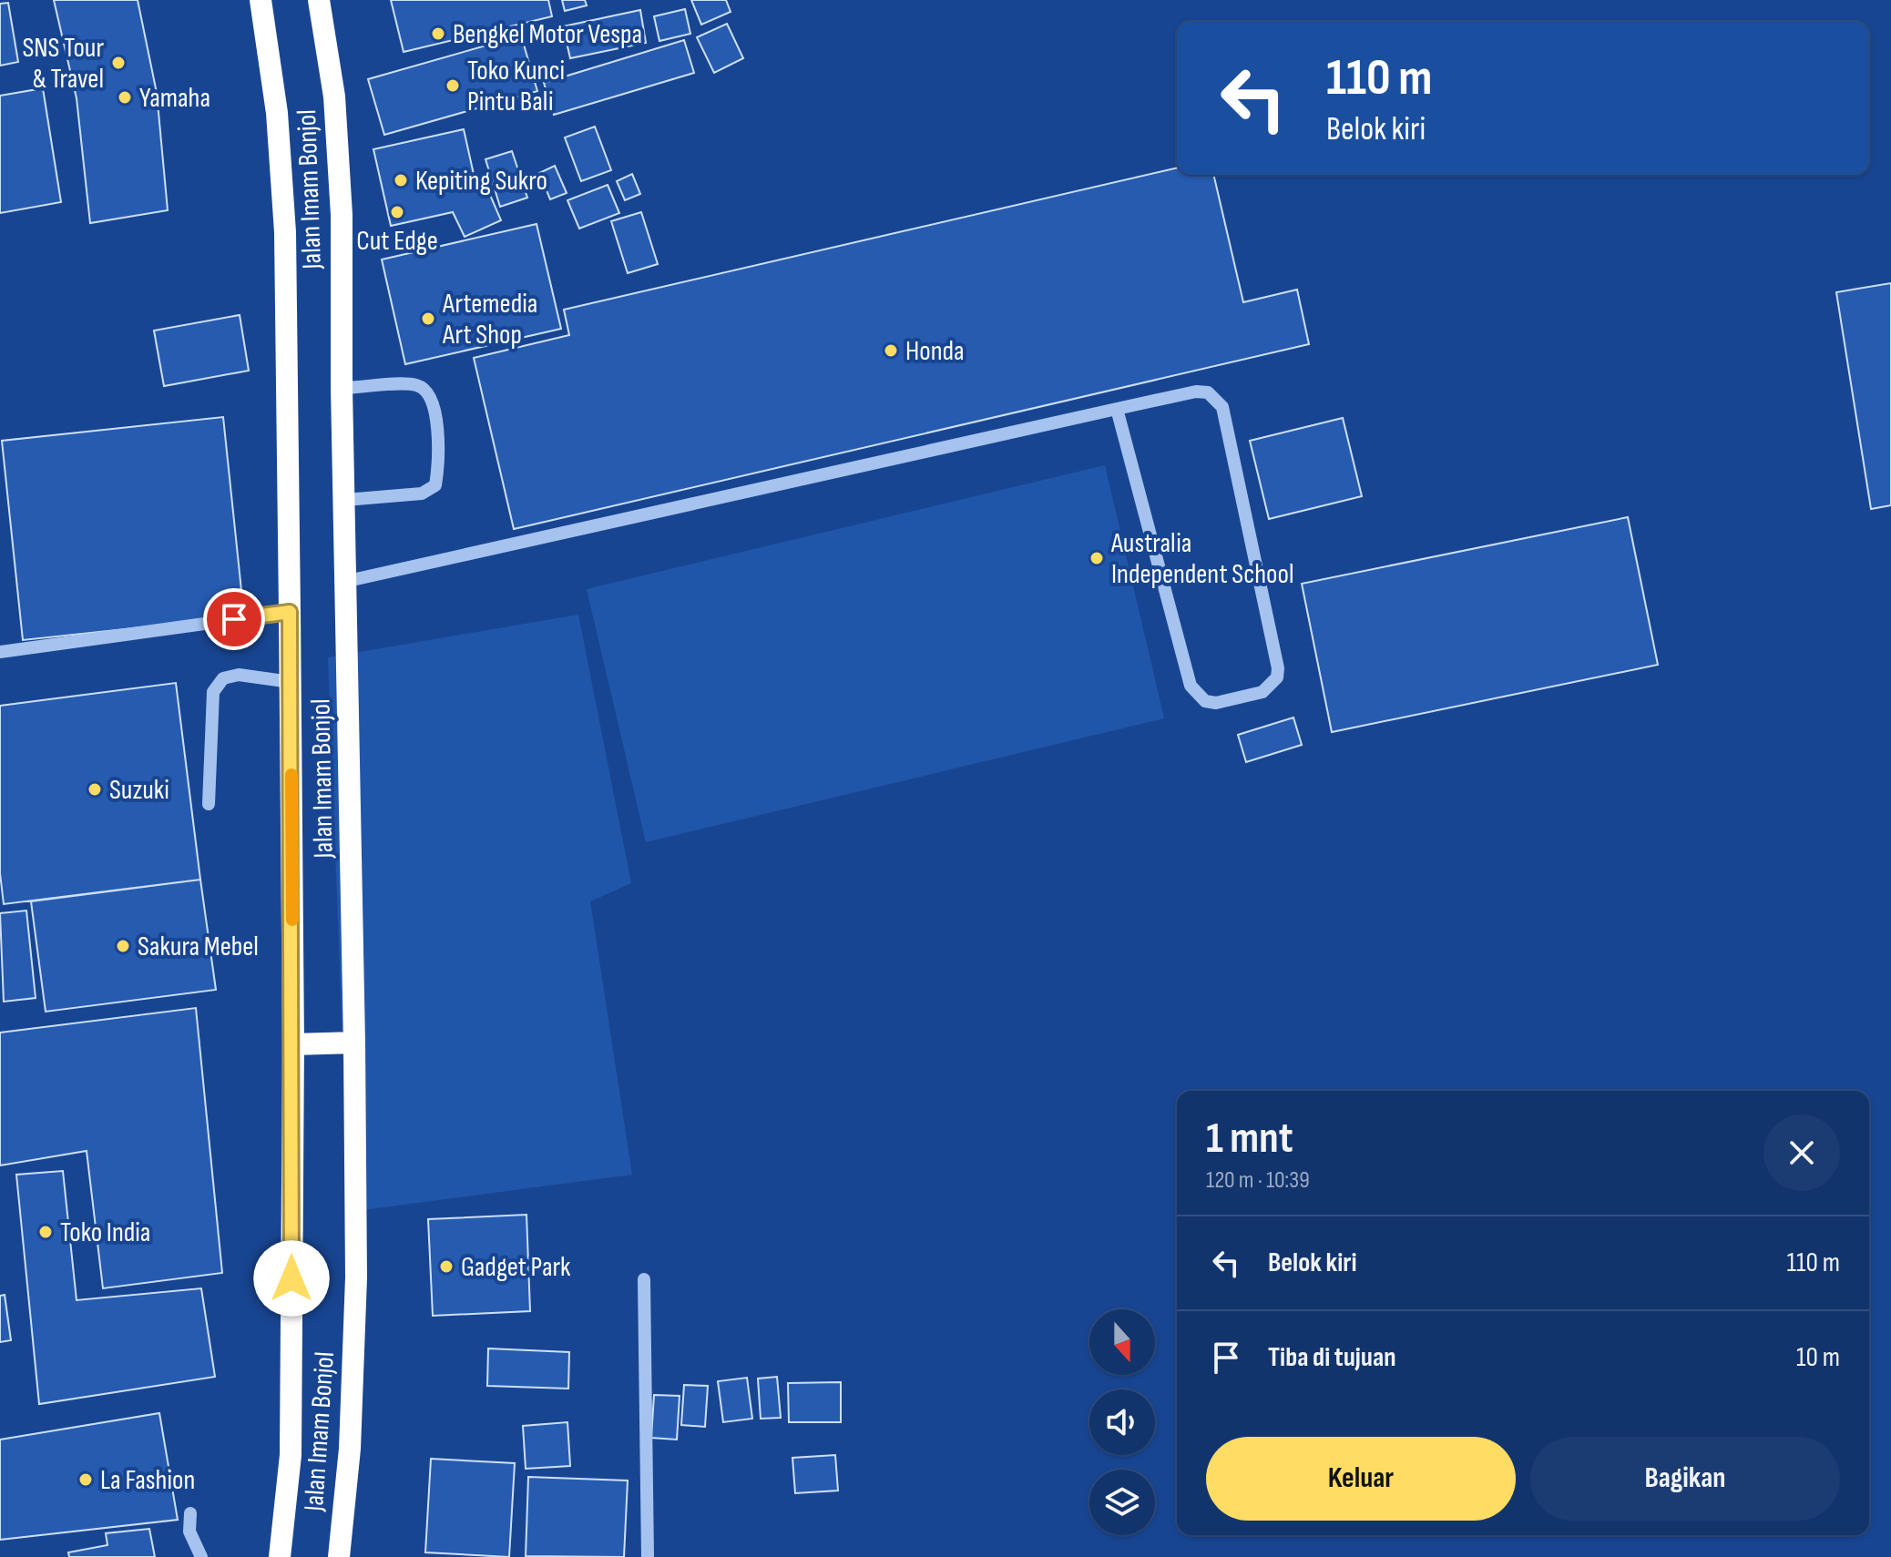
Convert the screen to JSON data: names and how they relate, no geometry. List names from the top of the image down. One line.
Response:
{"streets":{"highway":["Jalan Imam Bonjol"]},"places":["Bengkel Motor Vespa","SNS Tour & Travel","Toko Kunci Pintu Bali","Yamaha","Kepiting Sukro","Cut Edge","Artemedia Art Shop","Honda","Australia Independent School","Suzuki","Sakura Mebel","Toko India","Gadget Park","La Fashion"],"north":"bottom","page":{"turn":["110 m","Belok kiri"],"heading":["1 mnt","120 m · 10:39"],"list":[{"name":"Belok kiri","value":"110 m"},{"name":"Tiba di tujuan","value":"10 m"}],"buttons":["Keluar","Bagikan"]}}
